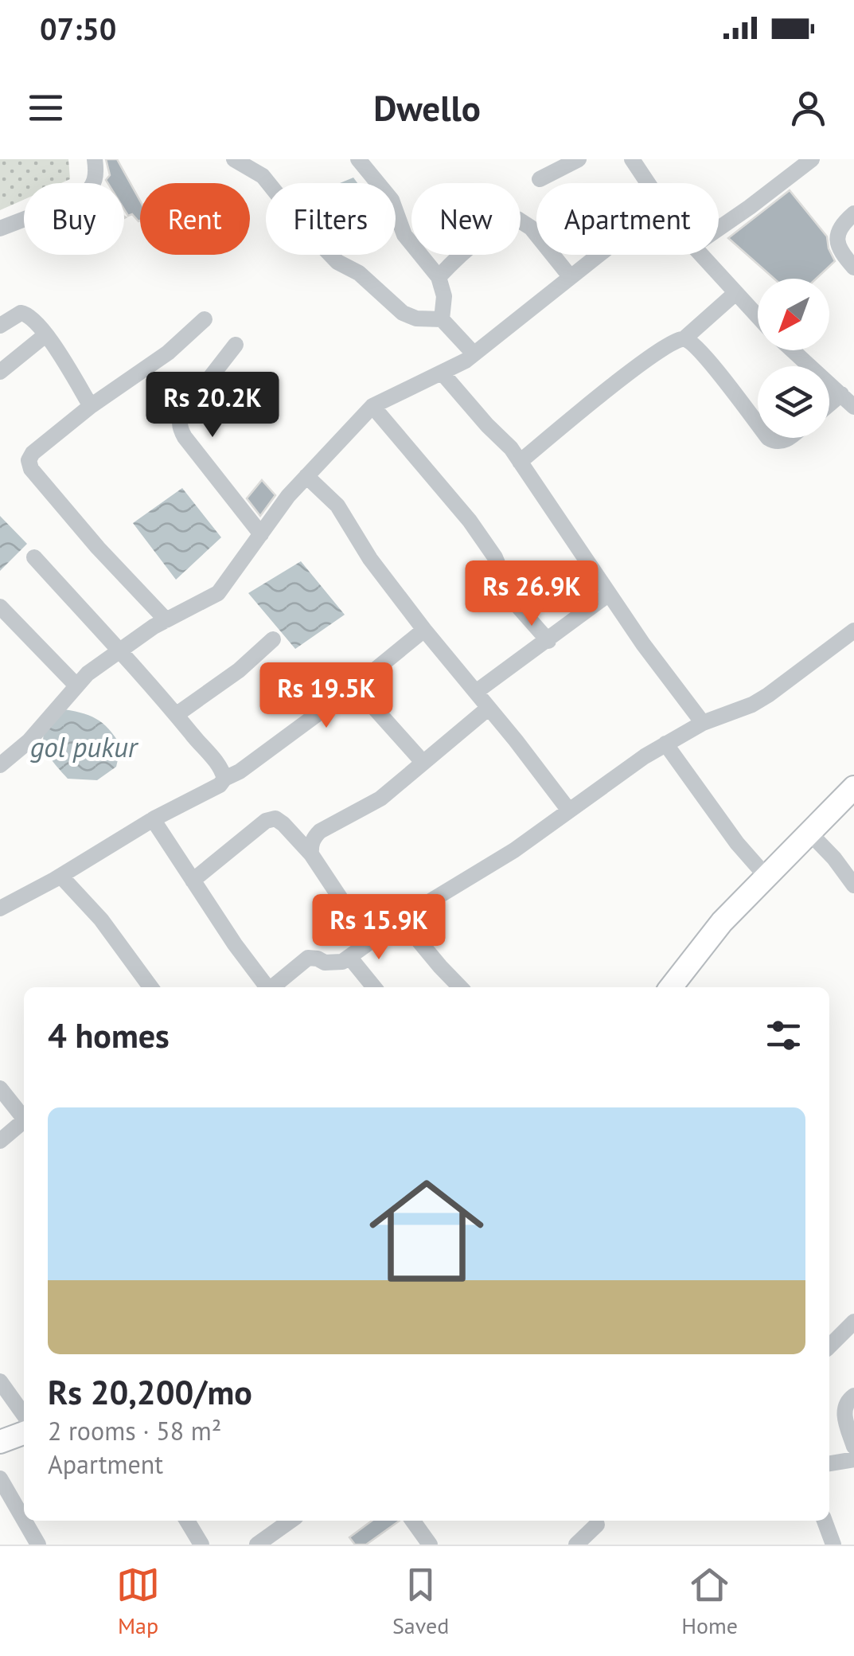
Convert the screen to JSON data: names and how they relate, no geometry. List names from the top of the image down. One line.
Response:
{"water":["gol pukur"],"north":"bottom left","page":{"status":"07:50","header":"Dwello","chip":["Buy","Rent","Filters","New","Apartment"],"price":["Rs 20.2K","Rs 26.9K","Rs 19.5K","Rs 15.9K"],"heading":"4 homes","list":[{"name":"Rs 20,200/mo","note":"2 rooms · 58 m² · Apartment"}],"tabs":["Map","Saved","Home"]}}
